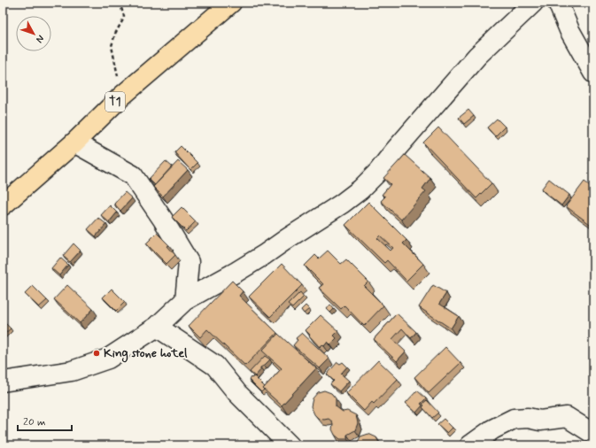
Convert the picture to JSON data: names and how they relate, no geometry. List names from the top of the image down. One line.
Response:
{"streets":{"highway":["T1"]},"places":["King stone hotel"],"scale_bar":"20 m","north":"bottom right"}
